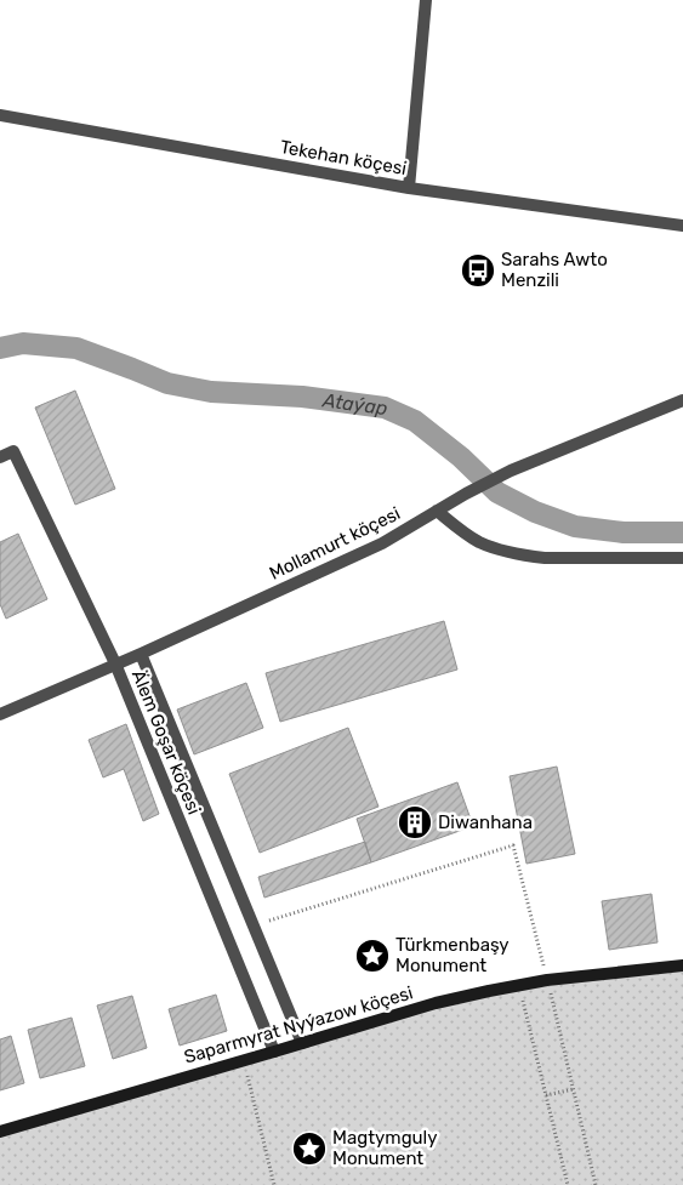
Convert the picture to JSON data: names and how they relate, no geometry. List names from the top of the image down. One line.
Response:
{"streets":{"street":["Tekehan köçesi","Mollamurt köçesi","Älem Goşar köçesi","Saparmyrat Nyýazow köçesi"]},"crossings":[["Mollamurt köçesi","Älem Goşar köçesi"],["Älem Goşar köçesi","Saparmyrat Nyýazow köçesi"]],"water":["Ataýap"],"places":{"bus stop":["Sarahs Awto Menzili"],"building":["Diwanhana"],"place":["Türkmenbaşy Monument","Magtymguly Monument"]}}
